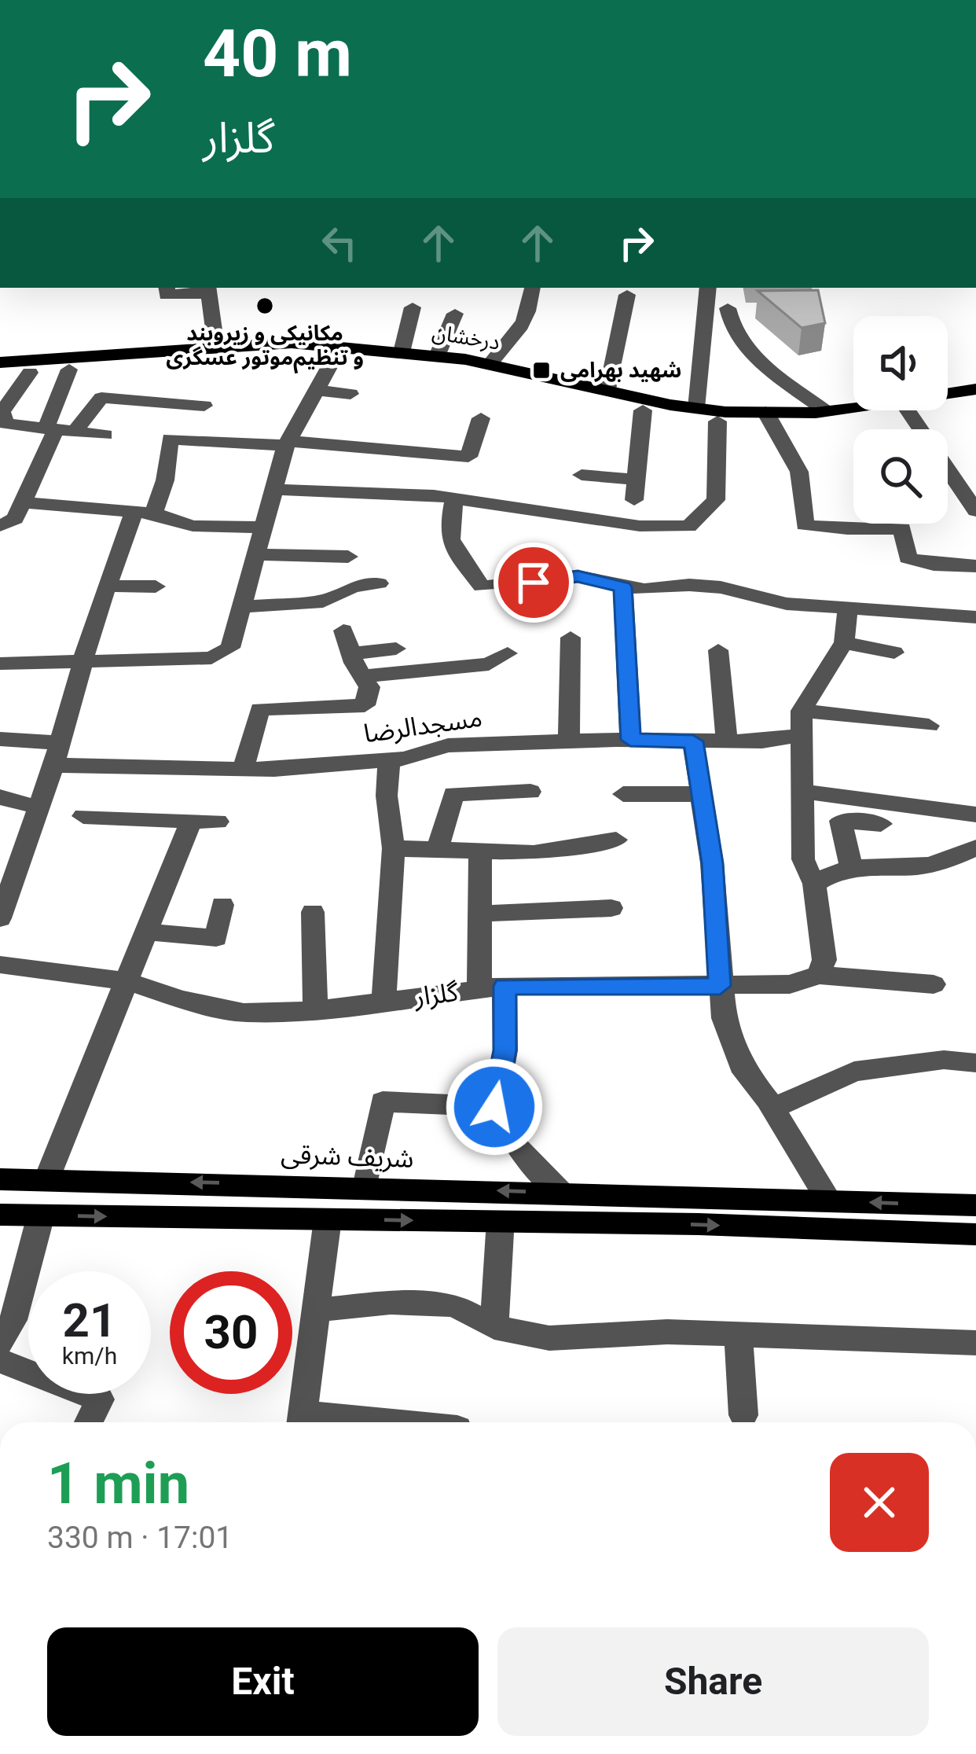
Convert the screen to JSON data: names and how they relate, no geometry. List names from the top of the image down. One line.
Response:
{"streets":{"main road":["درخشان","شریف شرقی"],"street":["مسجدالرضا","گلزار"]},"places":{"other":["مکانیکی و زیروبند و تنظیم‌موتور عسگری"],"transit":["شهید بهرامی"]},"page":{"turn":["40 m","گلزار"],"speed":"21 km/h","limit":"30","heading":["1 min","330 m · 17:01"],"buttons":["Exit","Share"]}}
